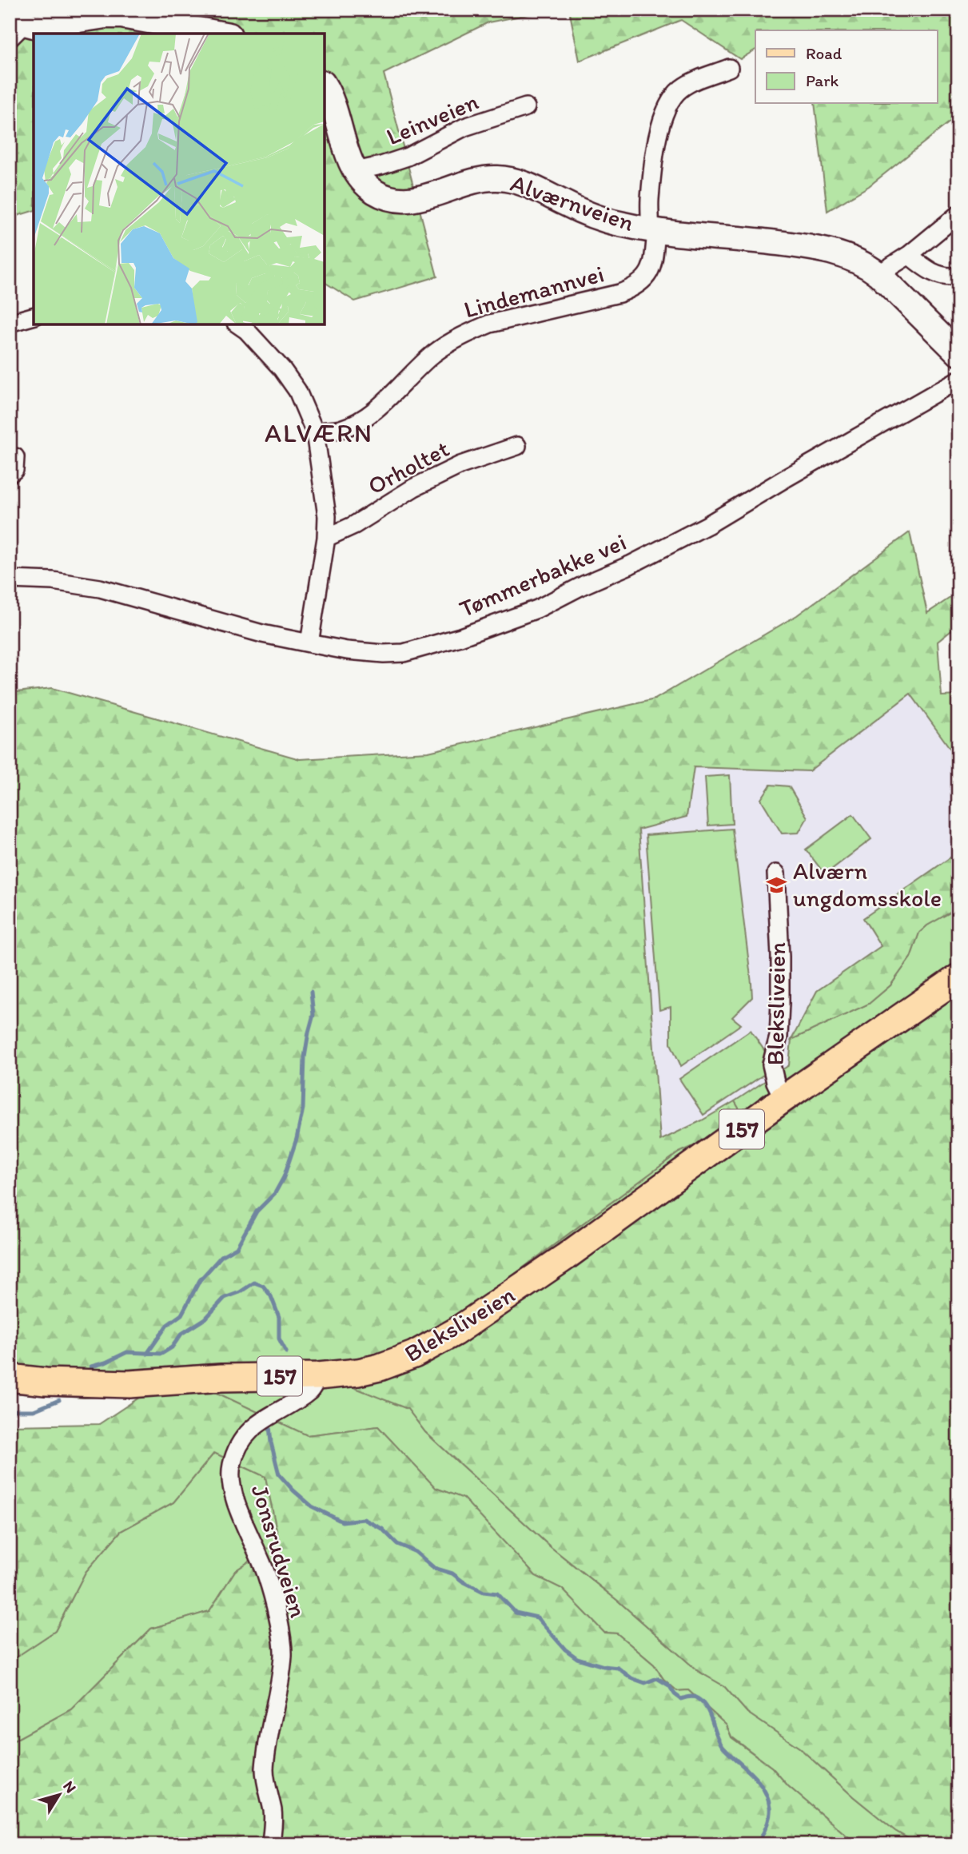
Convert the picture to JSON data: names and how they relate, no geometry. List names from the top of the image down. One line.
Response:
{"streets":{"main road":["Alværnveien","Bleksliveien","157"],"street":["Leinveien","Lindemannvei","Orholtet","Tømmerbakke vei","Jonsrudveien"]},"crossings":[["Leinveien","Alværnveien"],["Alværnveien","Lindemannvei"],["Bleksliveien","Jonsrudveien"]],"districts":["ALVÆRN"],"places":{"school or university":["Alværn ungdomsskole"]},"legend":["Road","Park"],"north":"top right"}
